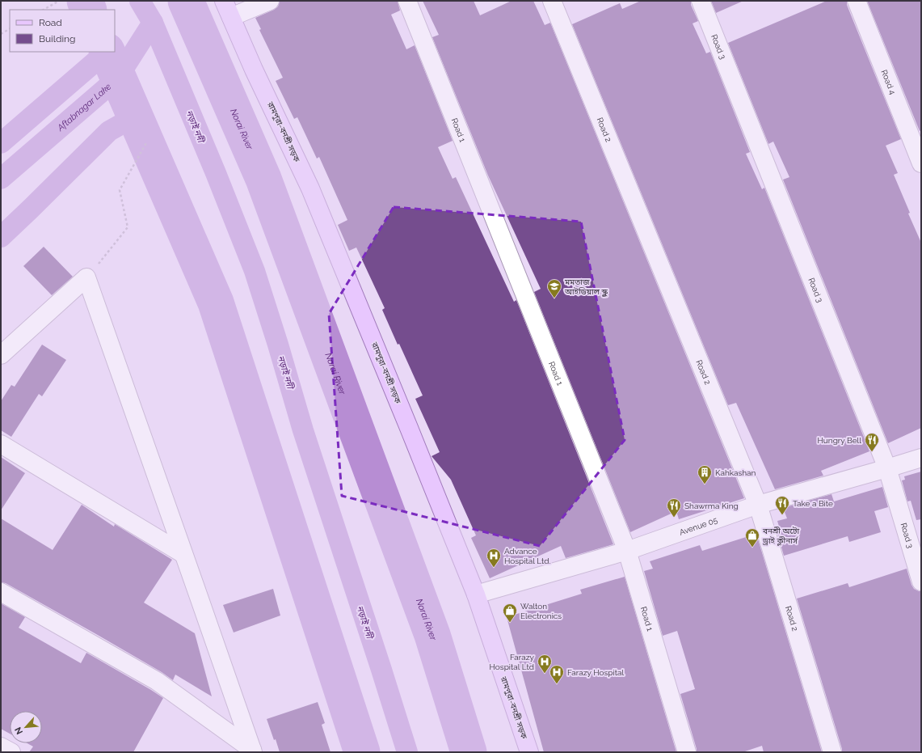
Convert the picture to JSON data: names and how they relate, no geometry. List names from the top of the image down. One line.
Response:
{"streets":{"main road":["রামপুরা-বনশ্রী সড়ক"],"street":["Road 3","Road 4","Road 1","Road 2","Avenue 05"]},"crossings":[["Road 3","Avenue 05"],["Road 1","Avenue 05"],["Road 2","Avenue 05"],["রামপুরা-বনশ্রী সড়ক","Avenue 05"]],"water":["Aftabnagar Lake","নড়াই নদী","Norai River"],"places":{"school or university":["মমতাজ আইডিয়াল স্কুল"],"restaurant":["Hungry Bell","Take a Bite","Shawrma King"],"building":["Kahkashan"],"shop":["বনশ্রী অটো ড্রাই ক্লীনার্স","Walton Electronics"],"hospital":["Advance Hospital Ltd.","Farazy Hospital Ltd","Farazy Hospital"]},"legend":["Road","Building"],"north":"bottom left"}
